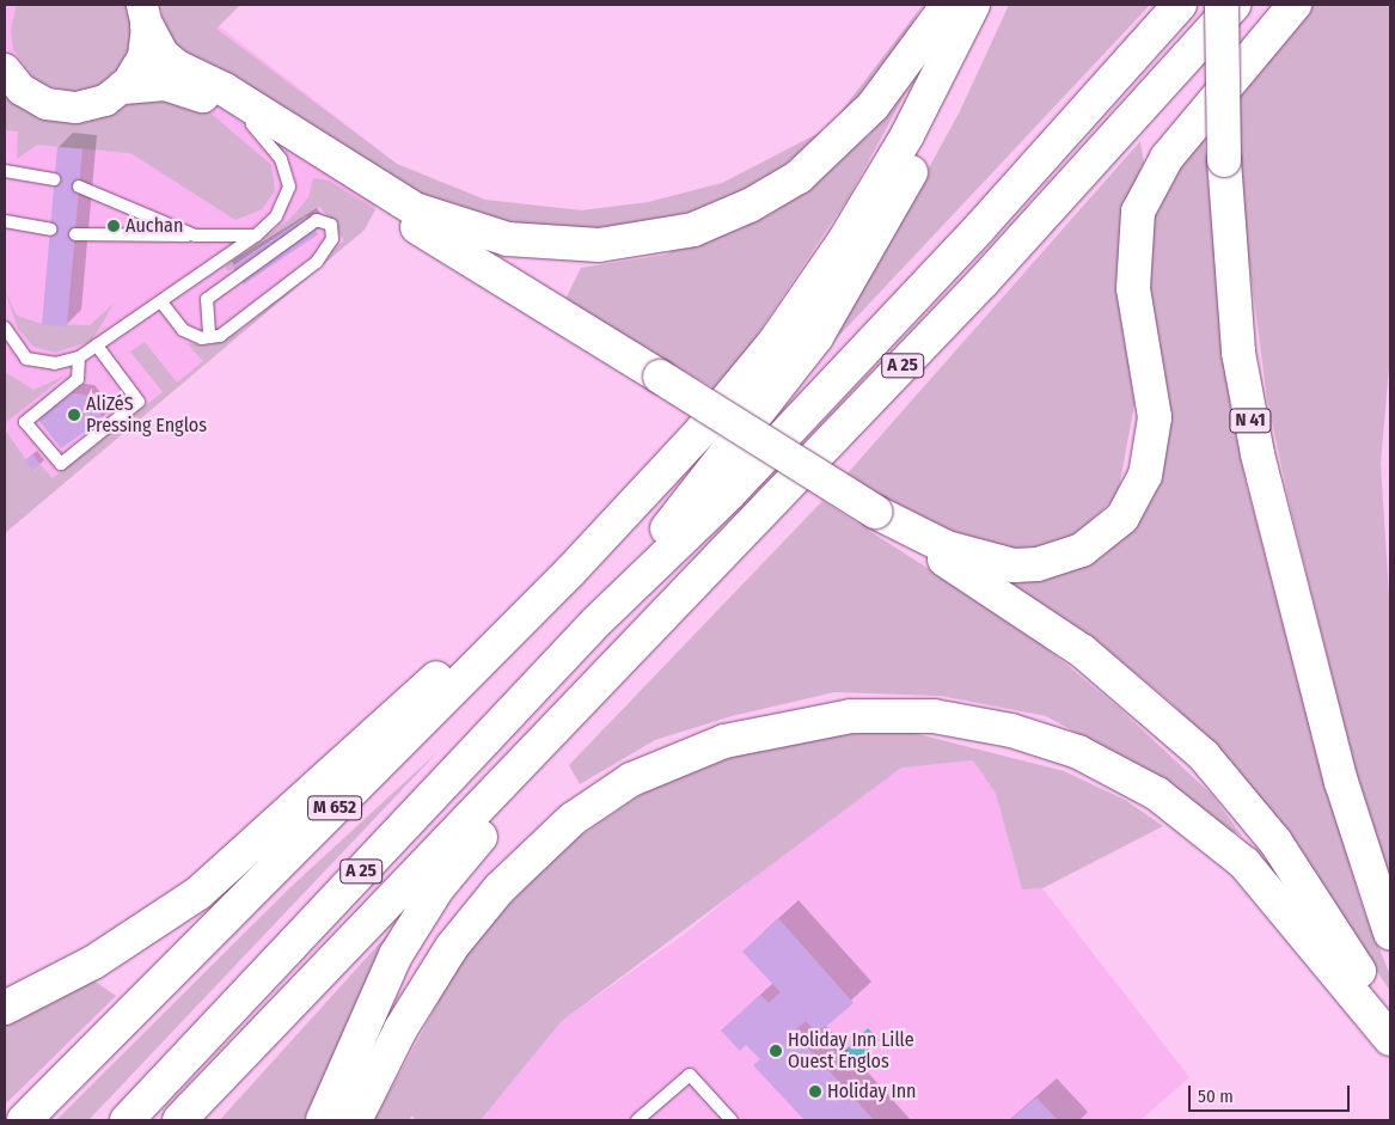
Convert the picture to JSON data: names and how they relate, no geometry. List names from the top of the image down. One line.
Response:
{"streets":{"highway":["A 25","N 41","M 652"]},"places":["Auchan","AliZéS Pressing Englos","Holiday Inn Lille Ouest Englos","Holiday Inn"],"scale_bar":"50 m"}
